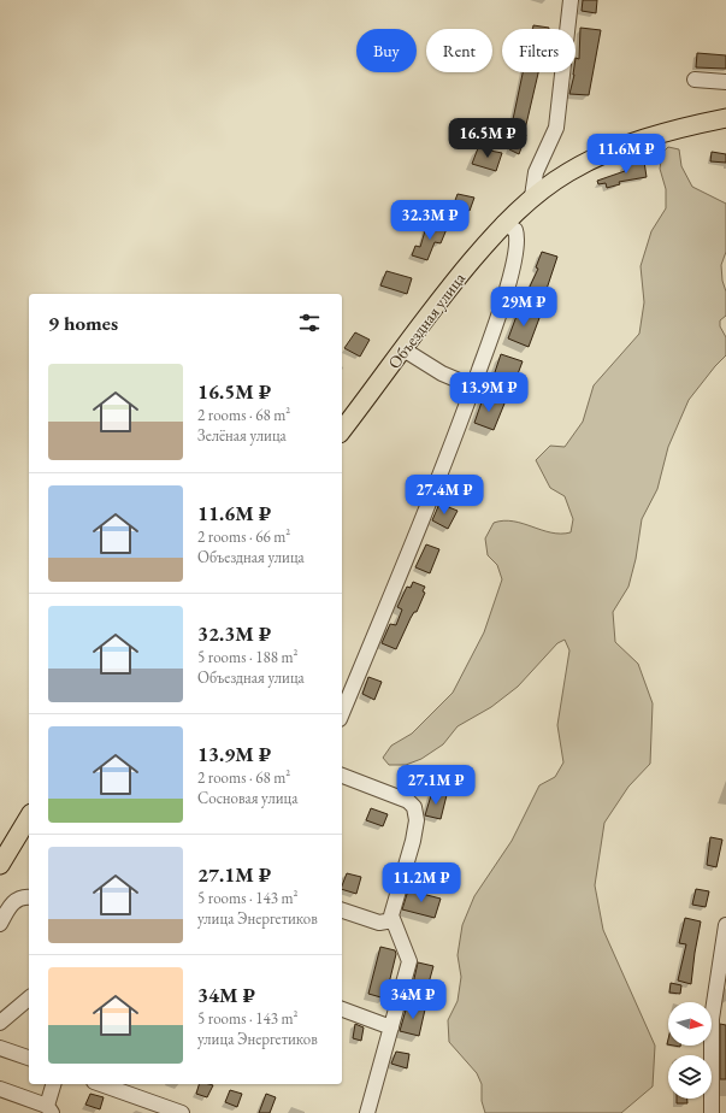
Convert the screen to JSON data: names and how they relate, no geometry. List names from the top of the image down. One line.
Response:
{"streets":{"main road":["Объездная улица"]},"north":"right","page":{"chip":["Buy","Rent","Filters"],"price":["16.5M ₽","11.6M ₽","32.3M ₽","29M ₽","13.9M ₽","27.4M ₽","27.1M ₽","11.2M ₽","34M ₽"],"heading":"9 homes","list":[{"name":"16.5M ₽","note":"2 rooms · 68 m² · Зелёная улица"},{"name":"11.6M ₽","note":"2 rooms · 66 m² · Объездная улица"},{"name":"32.3M ₽","note":"5 rooms · 188 m² · Объездная улица"},{"name":"13.9M ₽","note":"2 rooms · 68 m² · Сосновая улица"},{"name":"27.1M ₽","note":"5 rooms · 143 m² · улица Энергетиков"},{"name":"34M ₽","note":"5 rooms · 143 m² · улица Энергетиков"}]}}
